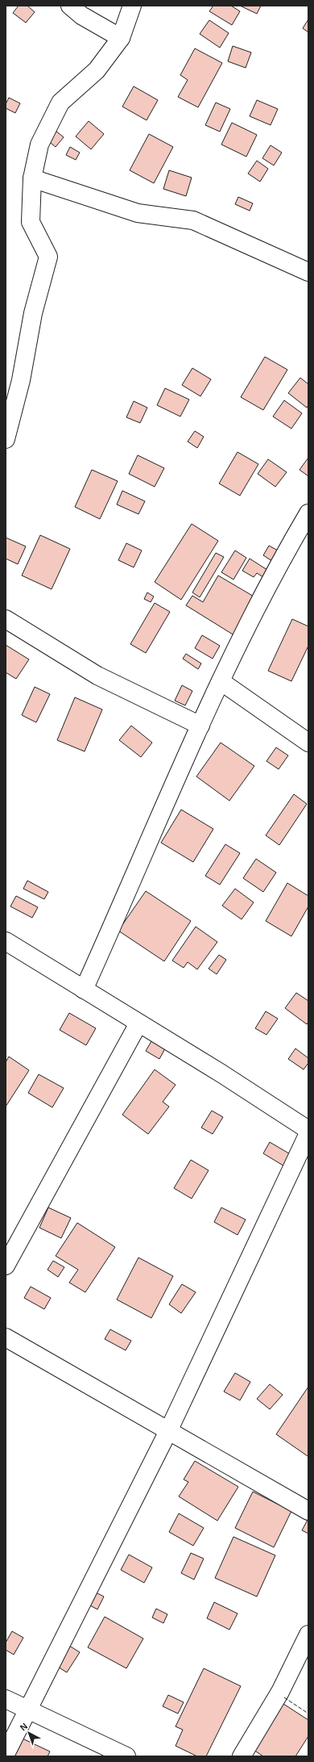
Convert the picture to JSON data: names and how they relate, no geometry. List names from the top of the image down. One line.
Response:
{"north":"top left"}
